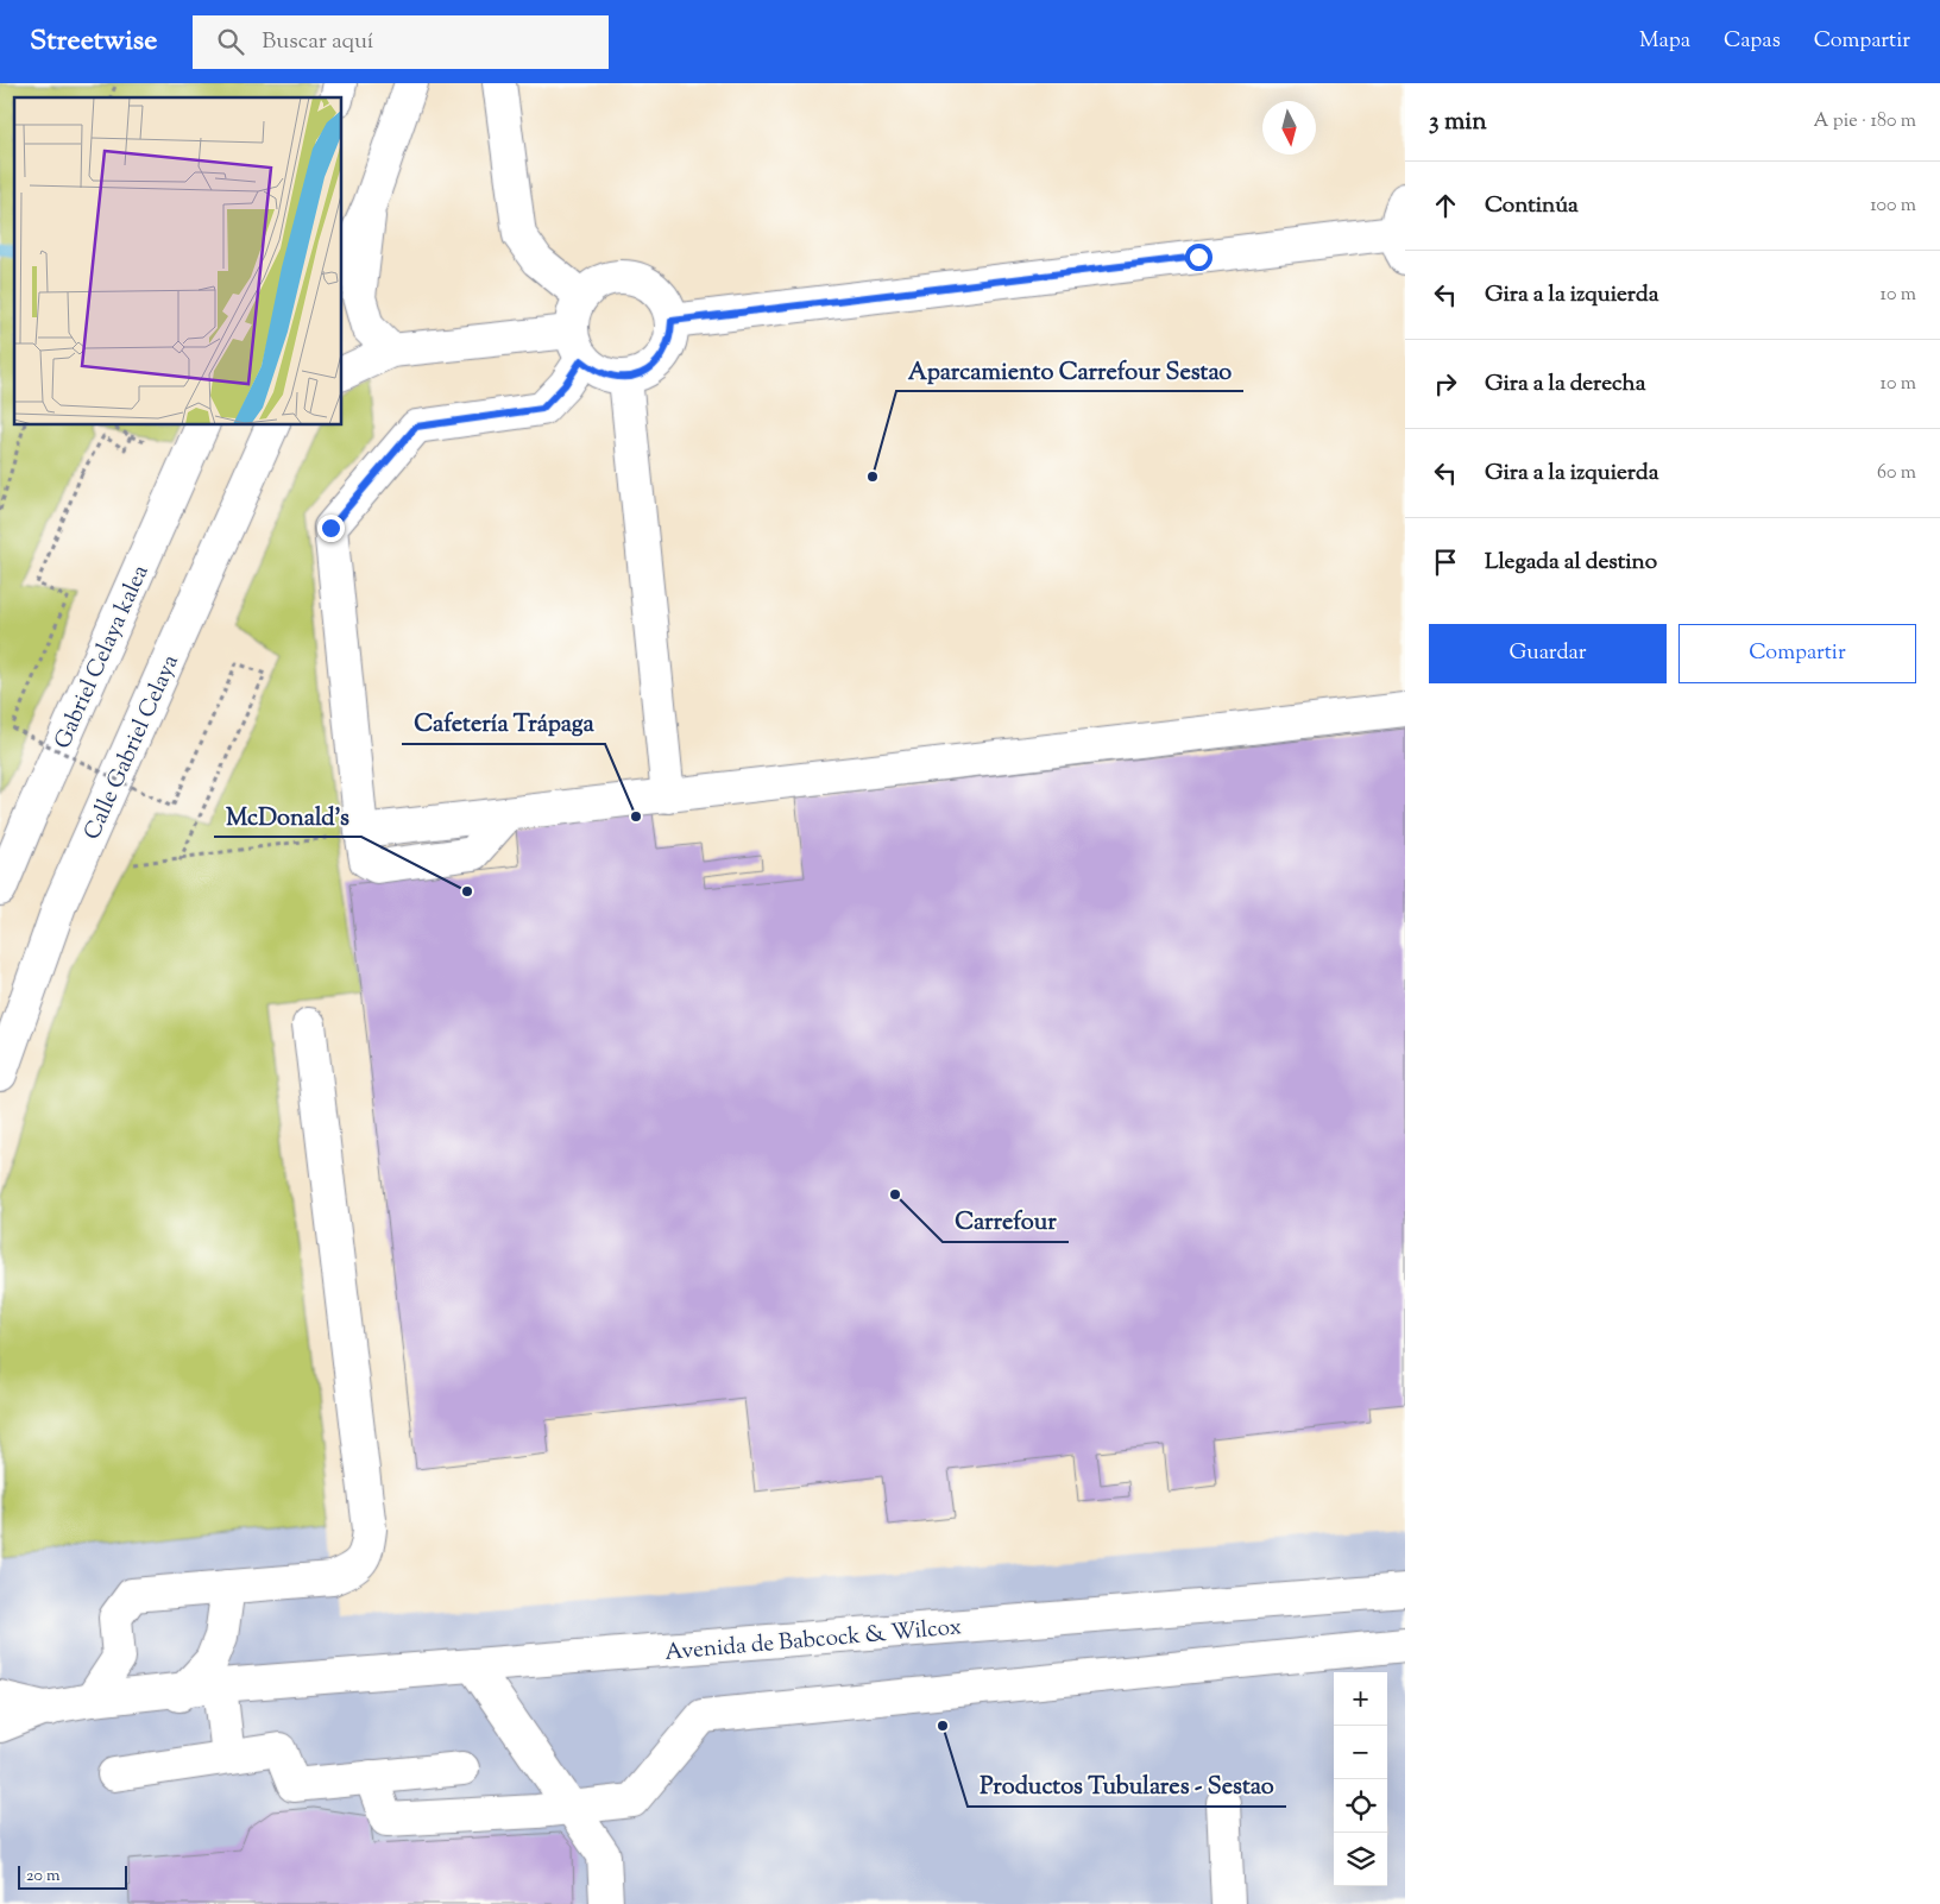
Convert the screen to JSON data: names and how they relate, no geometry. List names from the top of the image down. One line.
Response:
{"streets":{"street":["Gabriel Celaya kalea","Calle Gabriel Celaya","Avenida de Babcock & Wilcox"]},"places":["Aparcamiento Carrefour Sestao","Cafetería Trápaga","McDonald's","Carrefour","Productos Tubulares - Sestao"],"scale_bar":"20 m","north":"bottom","page":{"header":"Streetwise","search":"Buscar aquí","nav":["Mapa","Capas","Compartir"],"heading":["3 min","A pie · 180 m"],"list":[["Continúa","100 m"],["Gira a la izquierda","10 m"],["Gira a la derecha","10 m"],["Gira a la izquierda","60 m"],"Llegada al destino"],"buttons":["Guardar","Compartir"],"map_buttons":["+","−"],"scale":"20 m"}}
